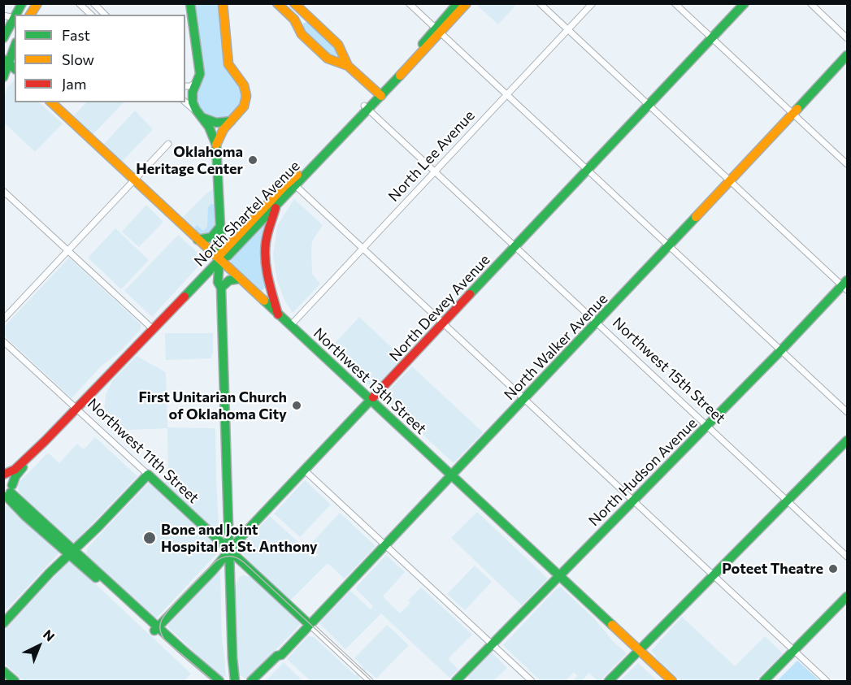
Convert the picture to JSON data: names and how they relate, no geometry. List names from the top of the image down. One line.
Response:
{"streets":{"street":["North Lee Avenue","North Shartel Avenue","North Dewey Avenue","North Walker Avenue","Northwest 15th Street","Northwest 13th Street","Northwest 11th Street","North Hudson Avenue"]},"crossings":[["North Lee Avenue","Northwest 15th Street"],["North Lee Avenue","Northwest 13th Street"],["North Shartel Avenue","Northwest 15th Street"],["North Shartel Avenue","Northwest 13th Street"],["North Shartel Avenue","Northwest 11th Street"],["North Dewey Avenue","Northwest 15th Street"],["North Dewey Avenue","Northwest 13th Street"],["North Dewey Avenue","Northwest 11th Street"],["North Walker Avenue","Northwest 15th Street"],["North Walker Avenue","Northwest 13th Street"],["North Walker Avenue","Northwest 11th Street"],["Northwest 15th Street","North Hudson Avenue"],["Northwest 13th Street","North Hudson Avenue"]],"places":["Oklahoma Heritage Center","First Unitarian Church of Oklahoma City","Bone and Joint Hospital at St. Anthony","Poteet Theatre"],"legend":["Fast","Slow","Jam"],"north":"top right"}
